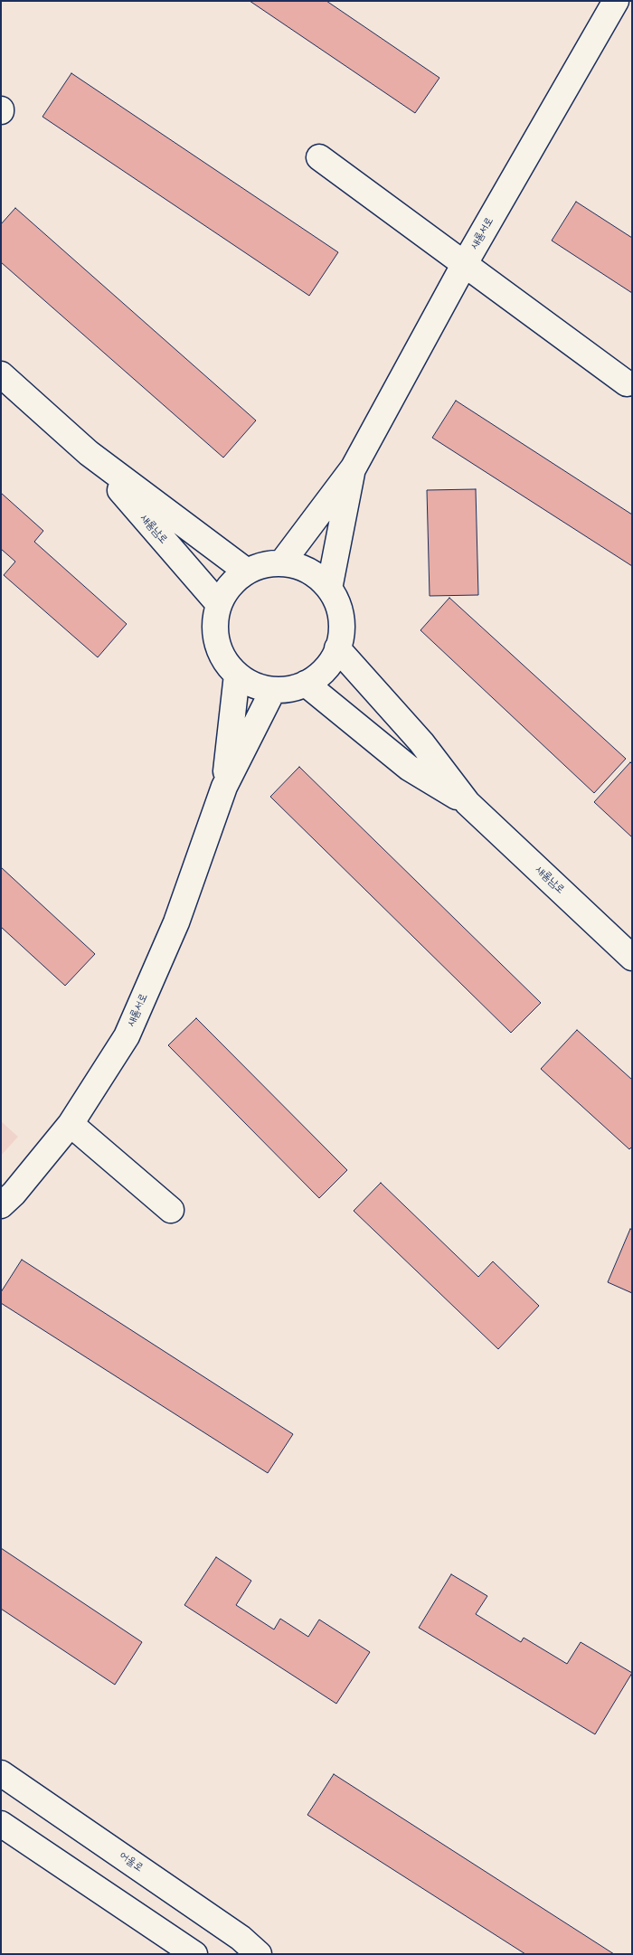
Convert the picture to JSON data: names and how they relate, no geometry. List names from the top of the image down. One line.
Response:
{"streets":{"street":["새롬서로","새롬남로","어울로"]}}
